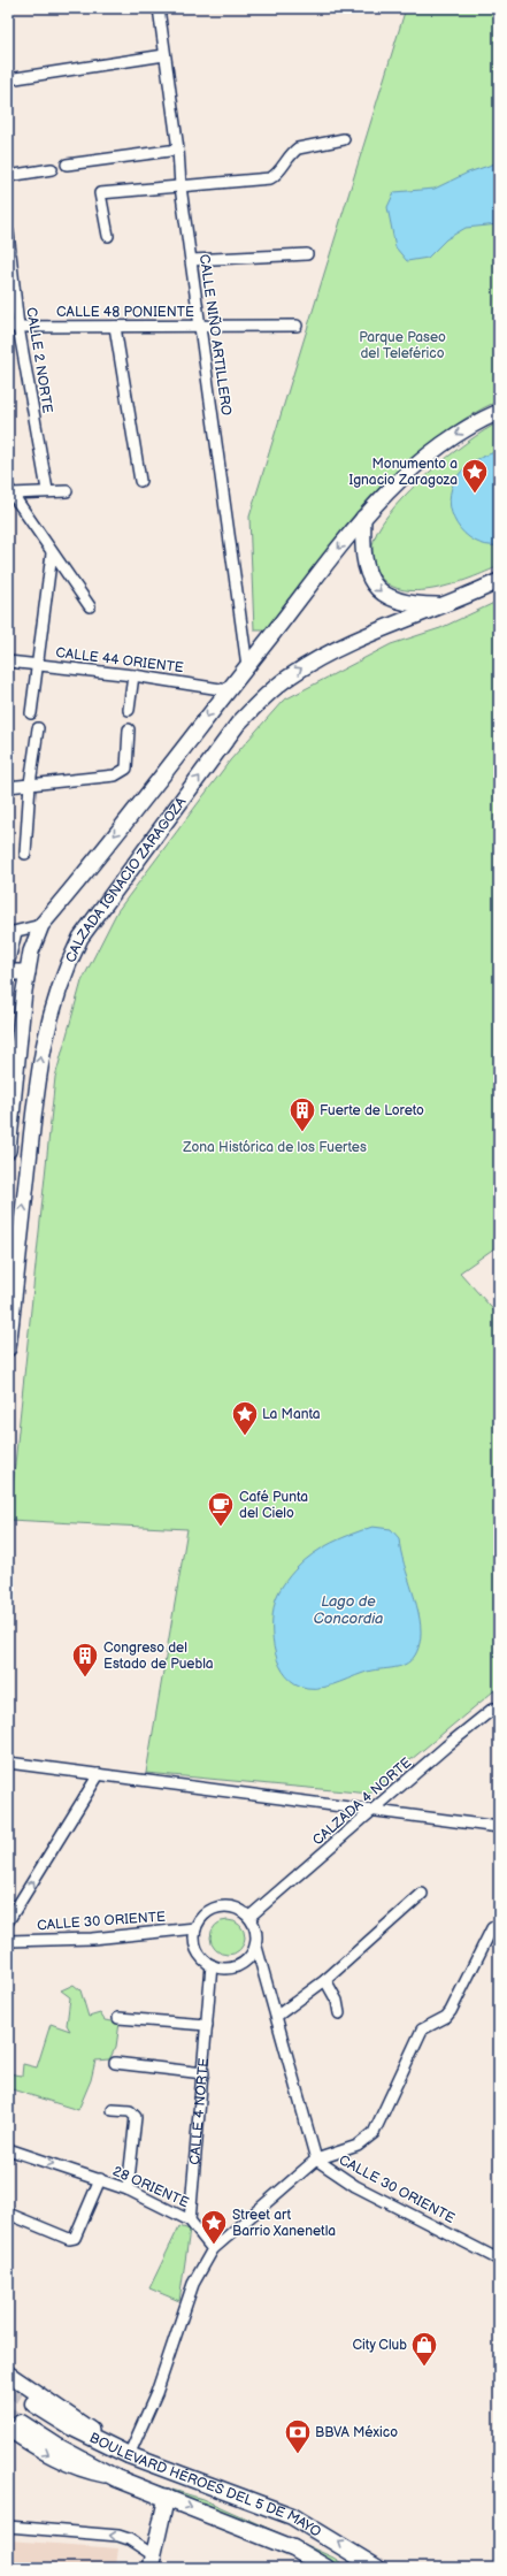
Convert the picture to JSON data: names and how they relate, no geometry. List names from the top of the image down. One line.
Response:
{"streets":{"main road":["CALZADA IGNACIO ZARAGOZA","BOULEVARD HÉROES DEL 5 DE MAYO"],"street":["CALLE 48 PONIENTE","CALLE NIÑO ARTILLERO","CALLE 2 NORTE","CALLE 44 ORIENTE","CALZADA 4 NORTE","CALLE 30 ORIENTE","CALLE 4 NORTE","28 ORIENTE"]},"crossings":[["CALLE 48 PONIENTE","CALLE NIÑO ARTILLERO"],["CALLE 48 PONIENTE","CALLE 2 NORTE"],["CALZADA 4 NORTE","CALLE 30 ORIENTE"],["CALZADA 4 NORTE","CALLE 4 NORTE"],["CALLE 30 ORIENTE","CALLE 4 NORTE"],["CALLE 4 NORTE","28 ORIENTE"]],"one_way":["28 ORIENTE"],"water":["Lago de Concordia"],"parks":["Parque Paseo del Teleférico","Zona Histórica de los Fuertes"],"places":{"place":["Monumento a Ignacio Zaragoza","La Manta","Street art Barrio Xanenetla"],"building":["Fuerte de Loreto","Congreso del Estado de Puebla"],"cafe":["Café Punta del Cielo"],"shop":["City Club"],"bank":["BBVA México"]}}
